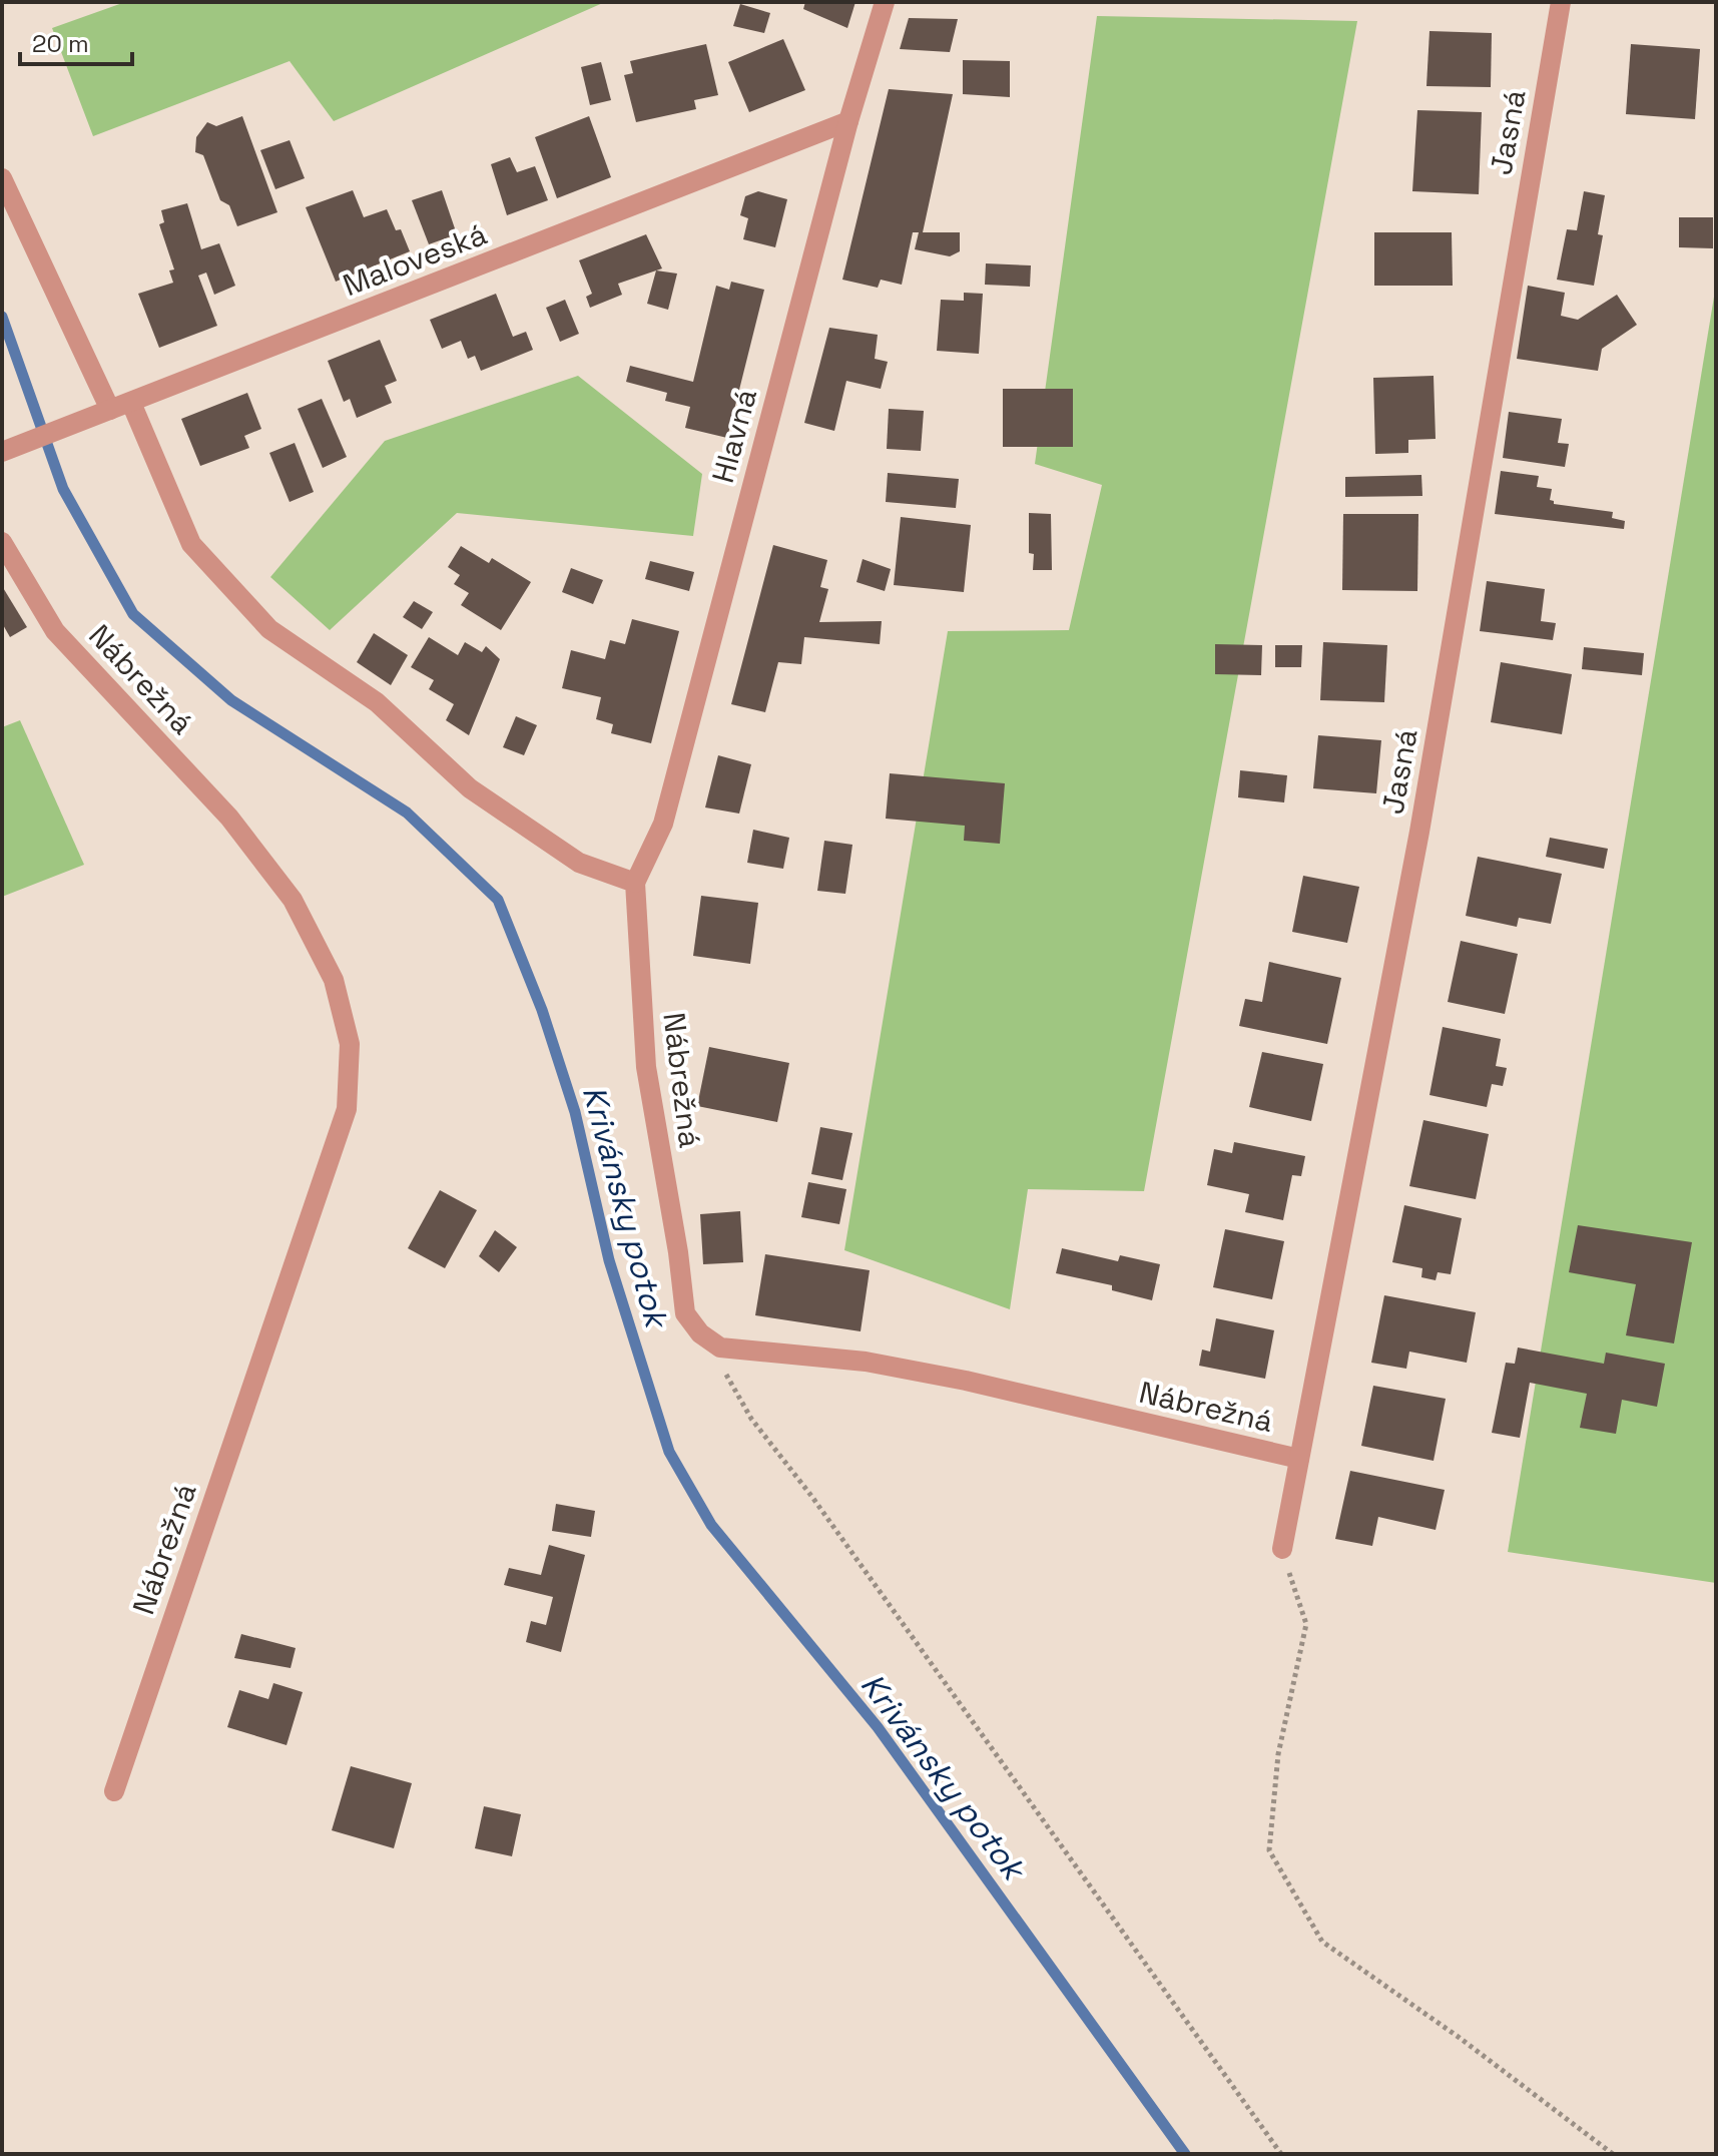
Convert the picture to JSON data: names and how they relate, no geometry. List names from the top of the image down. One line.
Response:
{"streets":{"street":["Jasná","Maloveská","Hlavná","Nábrežná"]},"crossings":[["Jasná","Nábrežná"],["Maloveská","Hlavná"],["Hlavná","Nábrežná"]],"water":["Krivánsky potok"],"scale_bar":"20 m"}
